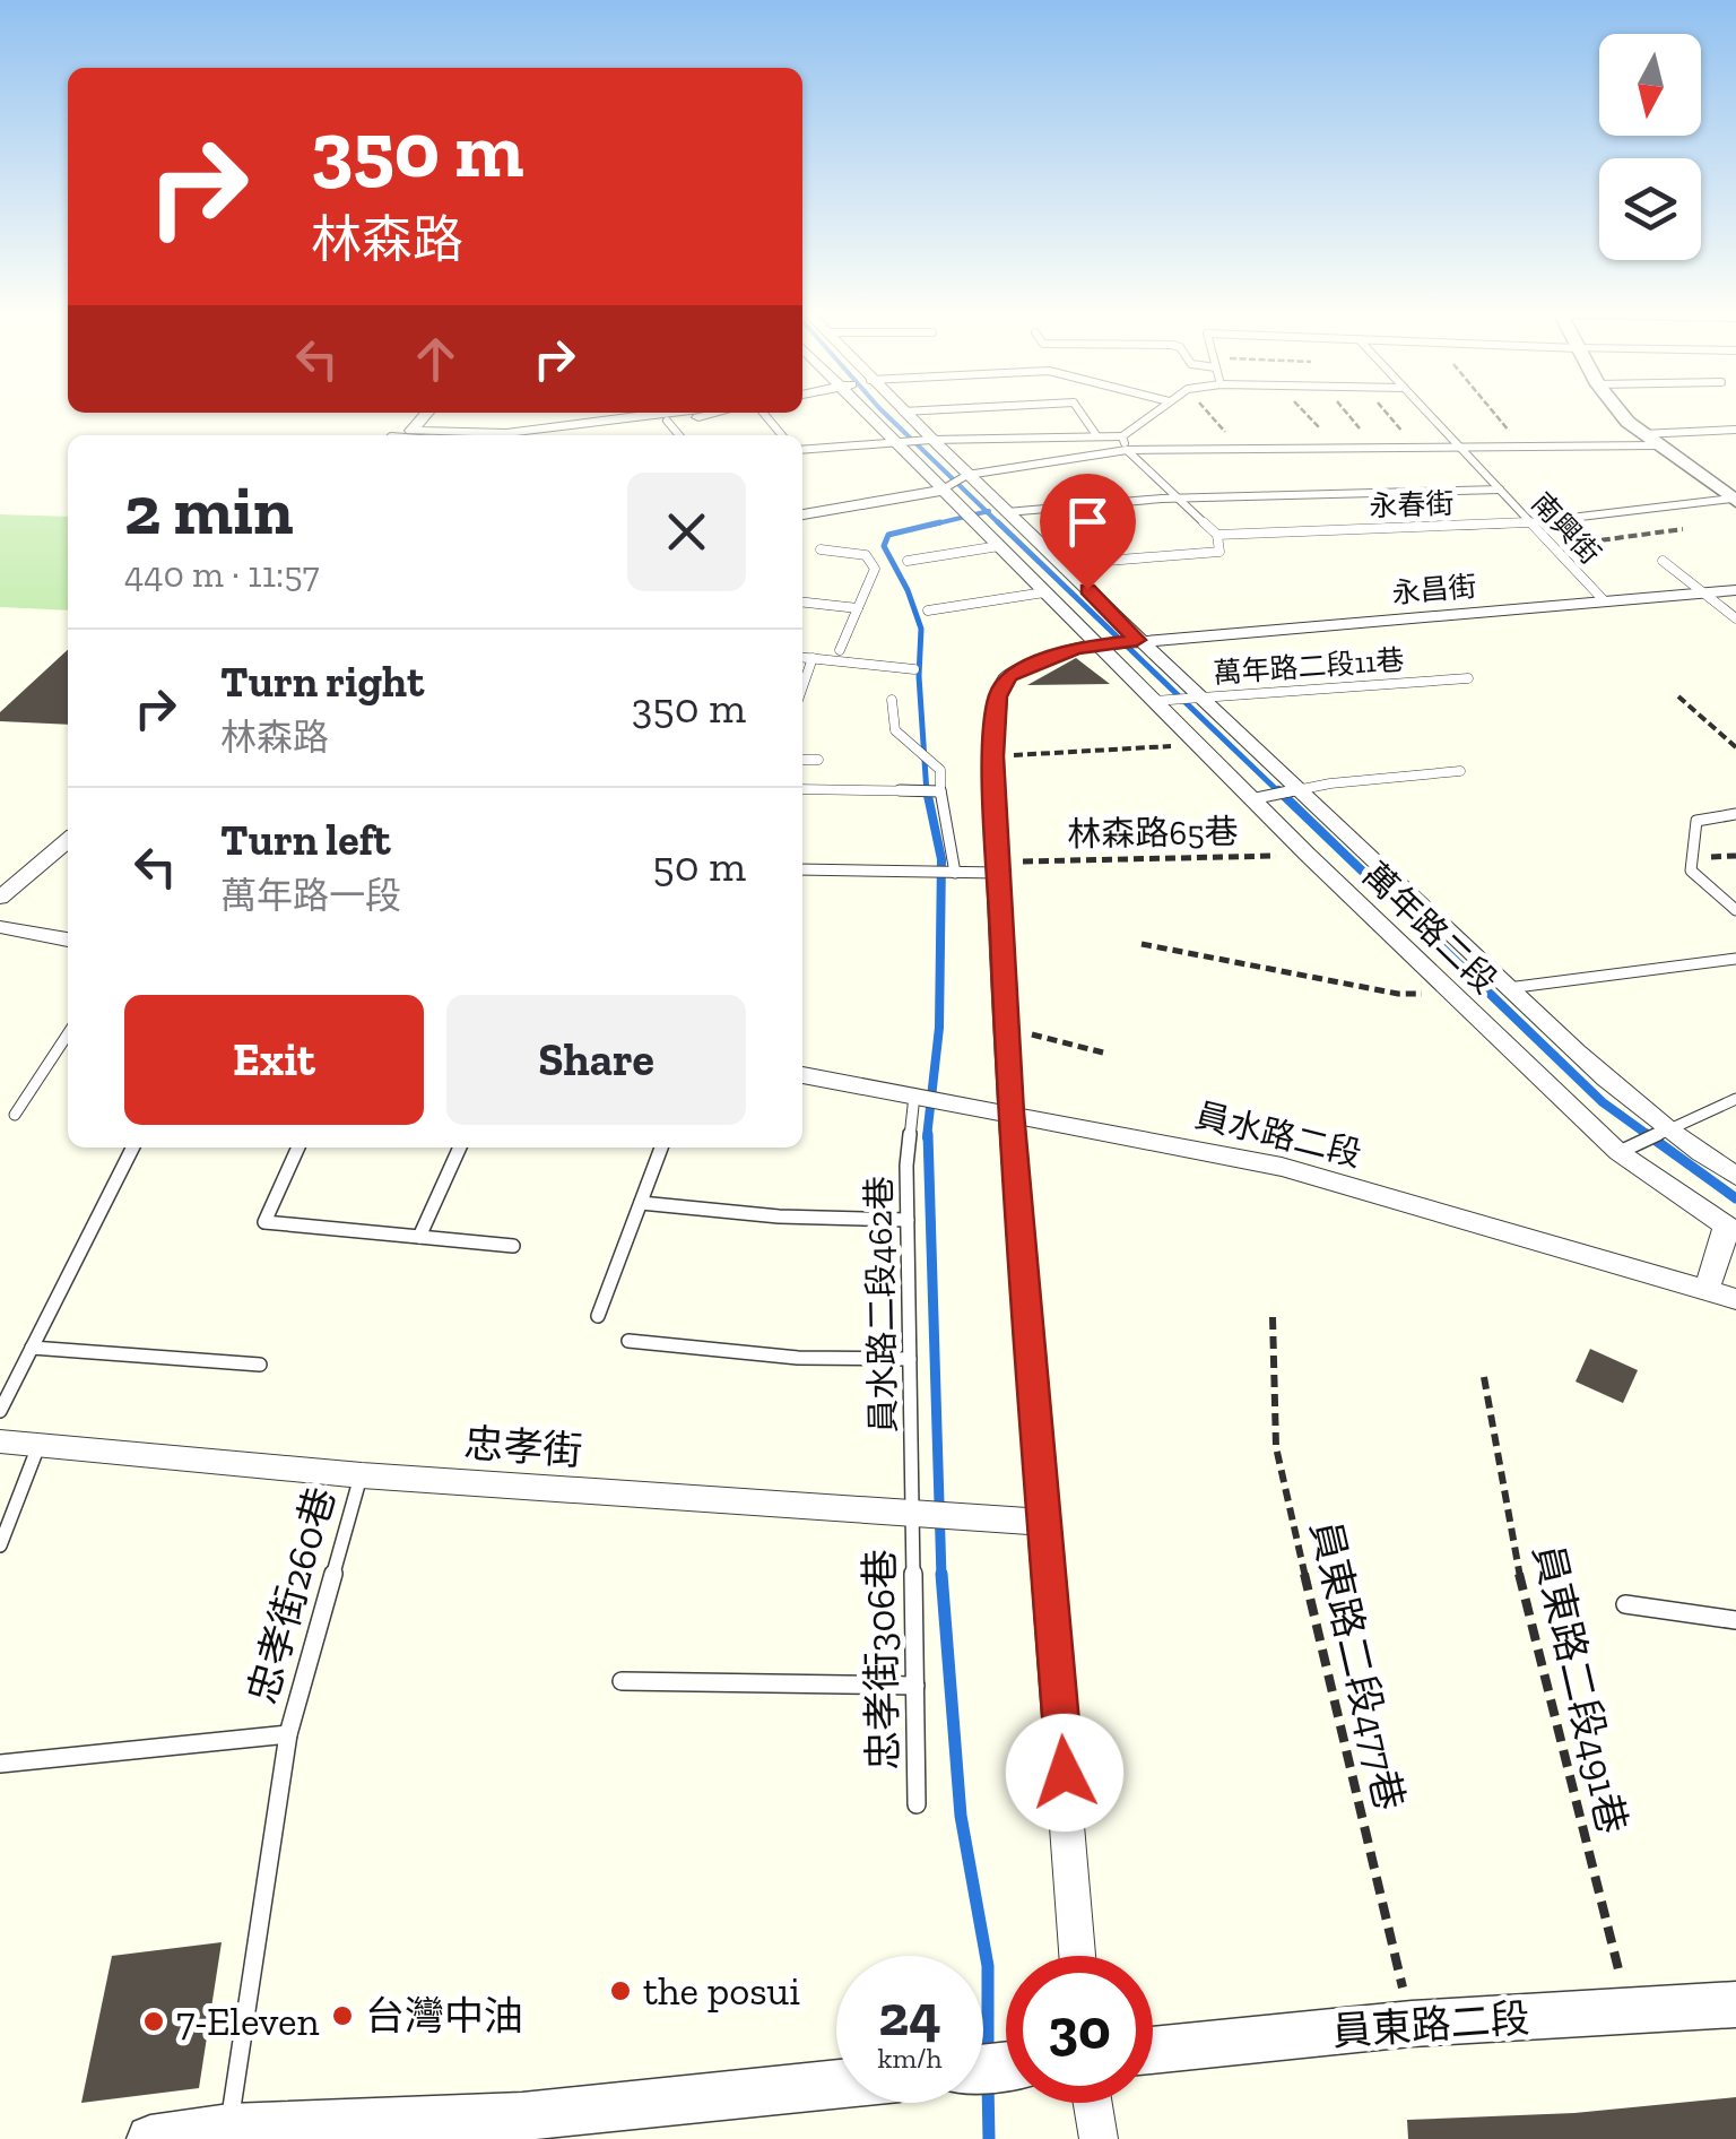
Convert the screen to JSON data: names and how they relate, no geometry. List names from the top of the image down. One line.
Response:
{"streets":{"street":["永昌街","萬年路二段","員水路二段","忠孝街","員東路二段"],"lane":["永春街","南興街","萬年路二段11巷","員水路二段462巷","忠孝街260巷","忠孝街306巷"],"path":["林森路65巷","員東路二段477巷","員東路二段491巷"]},"crossings":[["永春街","南興街"],["南興街","永昌街"],["永昌街","萬年路二段"],["萬年路二段11巷","萬年路二段"],["林森路65巷","萬年路二段"],["員水路二段","員水路二段462巷"],["員水路二段462巷","忠孝街"],["員水路二段462巷","忠孝街306巷"],["忠孝街","忠孝街260巷"],["忠孝街","忠孝街306巷"],["員東路二段477巷","員東路二段"],["員東路二段491巷","員東路二段"]],"places":["the posui","台灣中油","7-Eleven"],"north":"bottom","page":{"turn":["350 m","林森路"],"heading":["2 min","440 m · 11:57"],"list":[{"name":"Turn right","note":"林森路","value":"350 m"},{"name":"Turn left","note":"萬年路一段","value":"50 m"}],"buttons":["Exit","Share"],"speed":"24 km/h","limit":"30"}}
